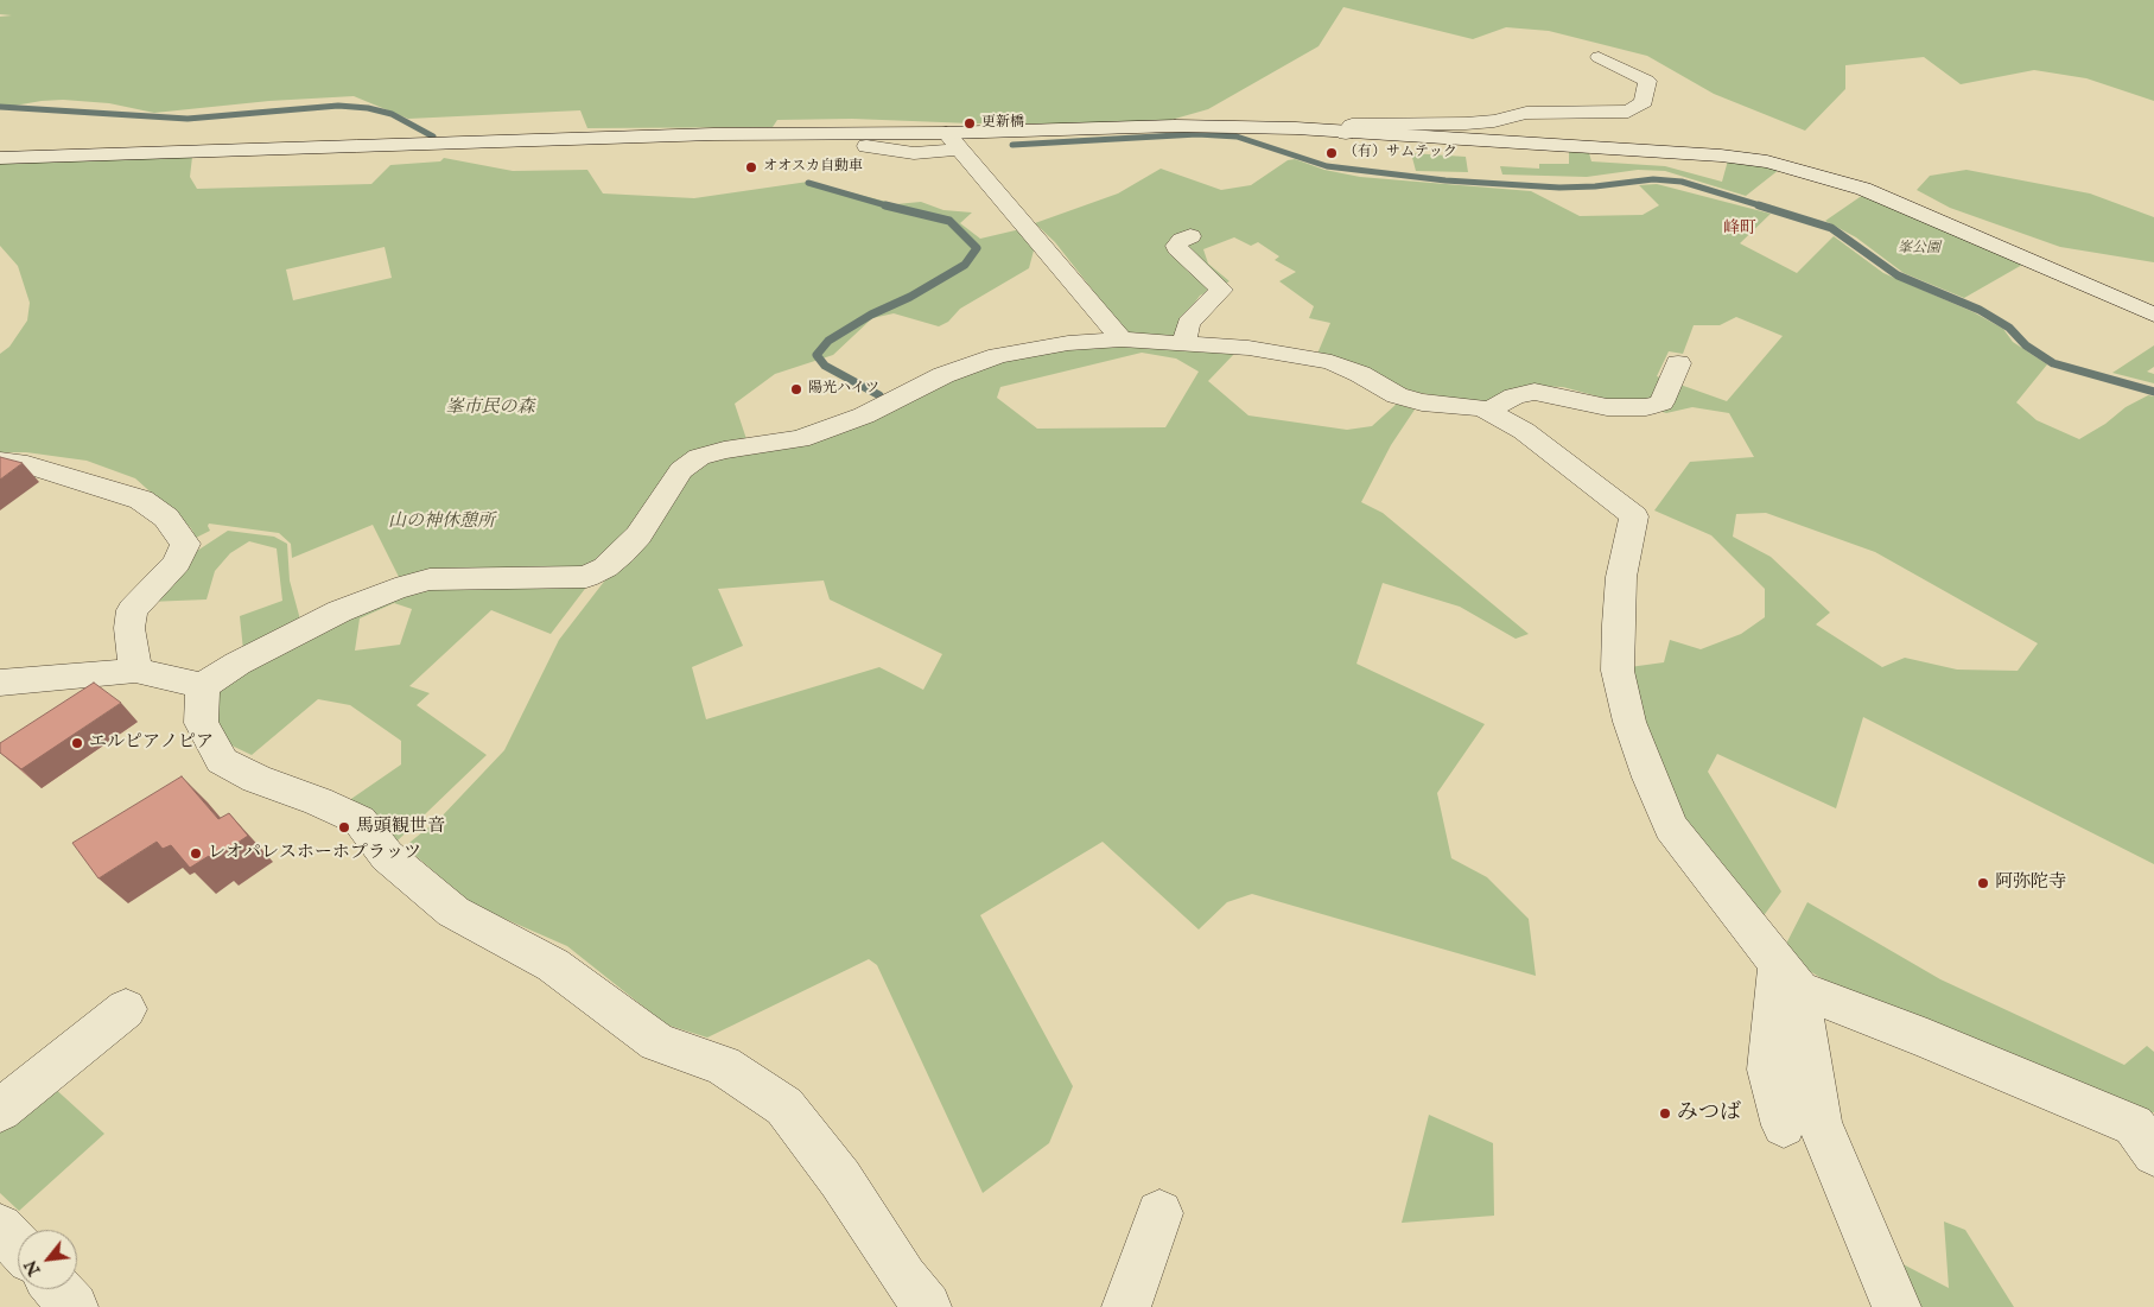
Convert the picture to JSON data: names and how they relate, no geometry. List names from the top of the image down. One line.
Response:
{"districts":["峰町"],"parks":["峯公園","峯市民の森","山の神休憩所"],"places":["更新橋","（有）サムテック","オオスカ自動車","陽光ハイツ","エルピアノピア","馬頭観世音","レオパレスホーホプラッツ","阿弥陀寺","みつば"],"north":"bottom left"}
